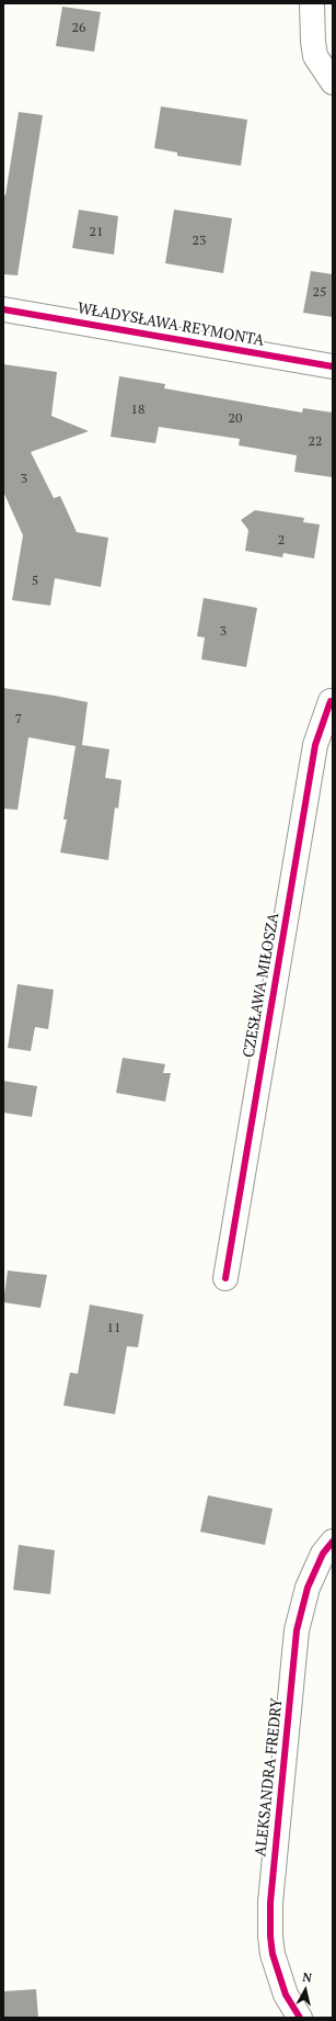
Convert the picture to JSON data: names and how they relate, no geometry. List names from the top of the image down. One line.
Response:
{"streets":{"street":["WŁADYSŁAWA REYMONTA","CZESŁAWA MIŁOSZA","ALEKSANDRA FREDRY"]},"house_numbers":["26","21","23","25","18","20","22","3","2","5","3","7","11"],"north":"top"}
